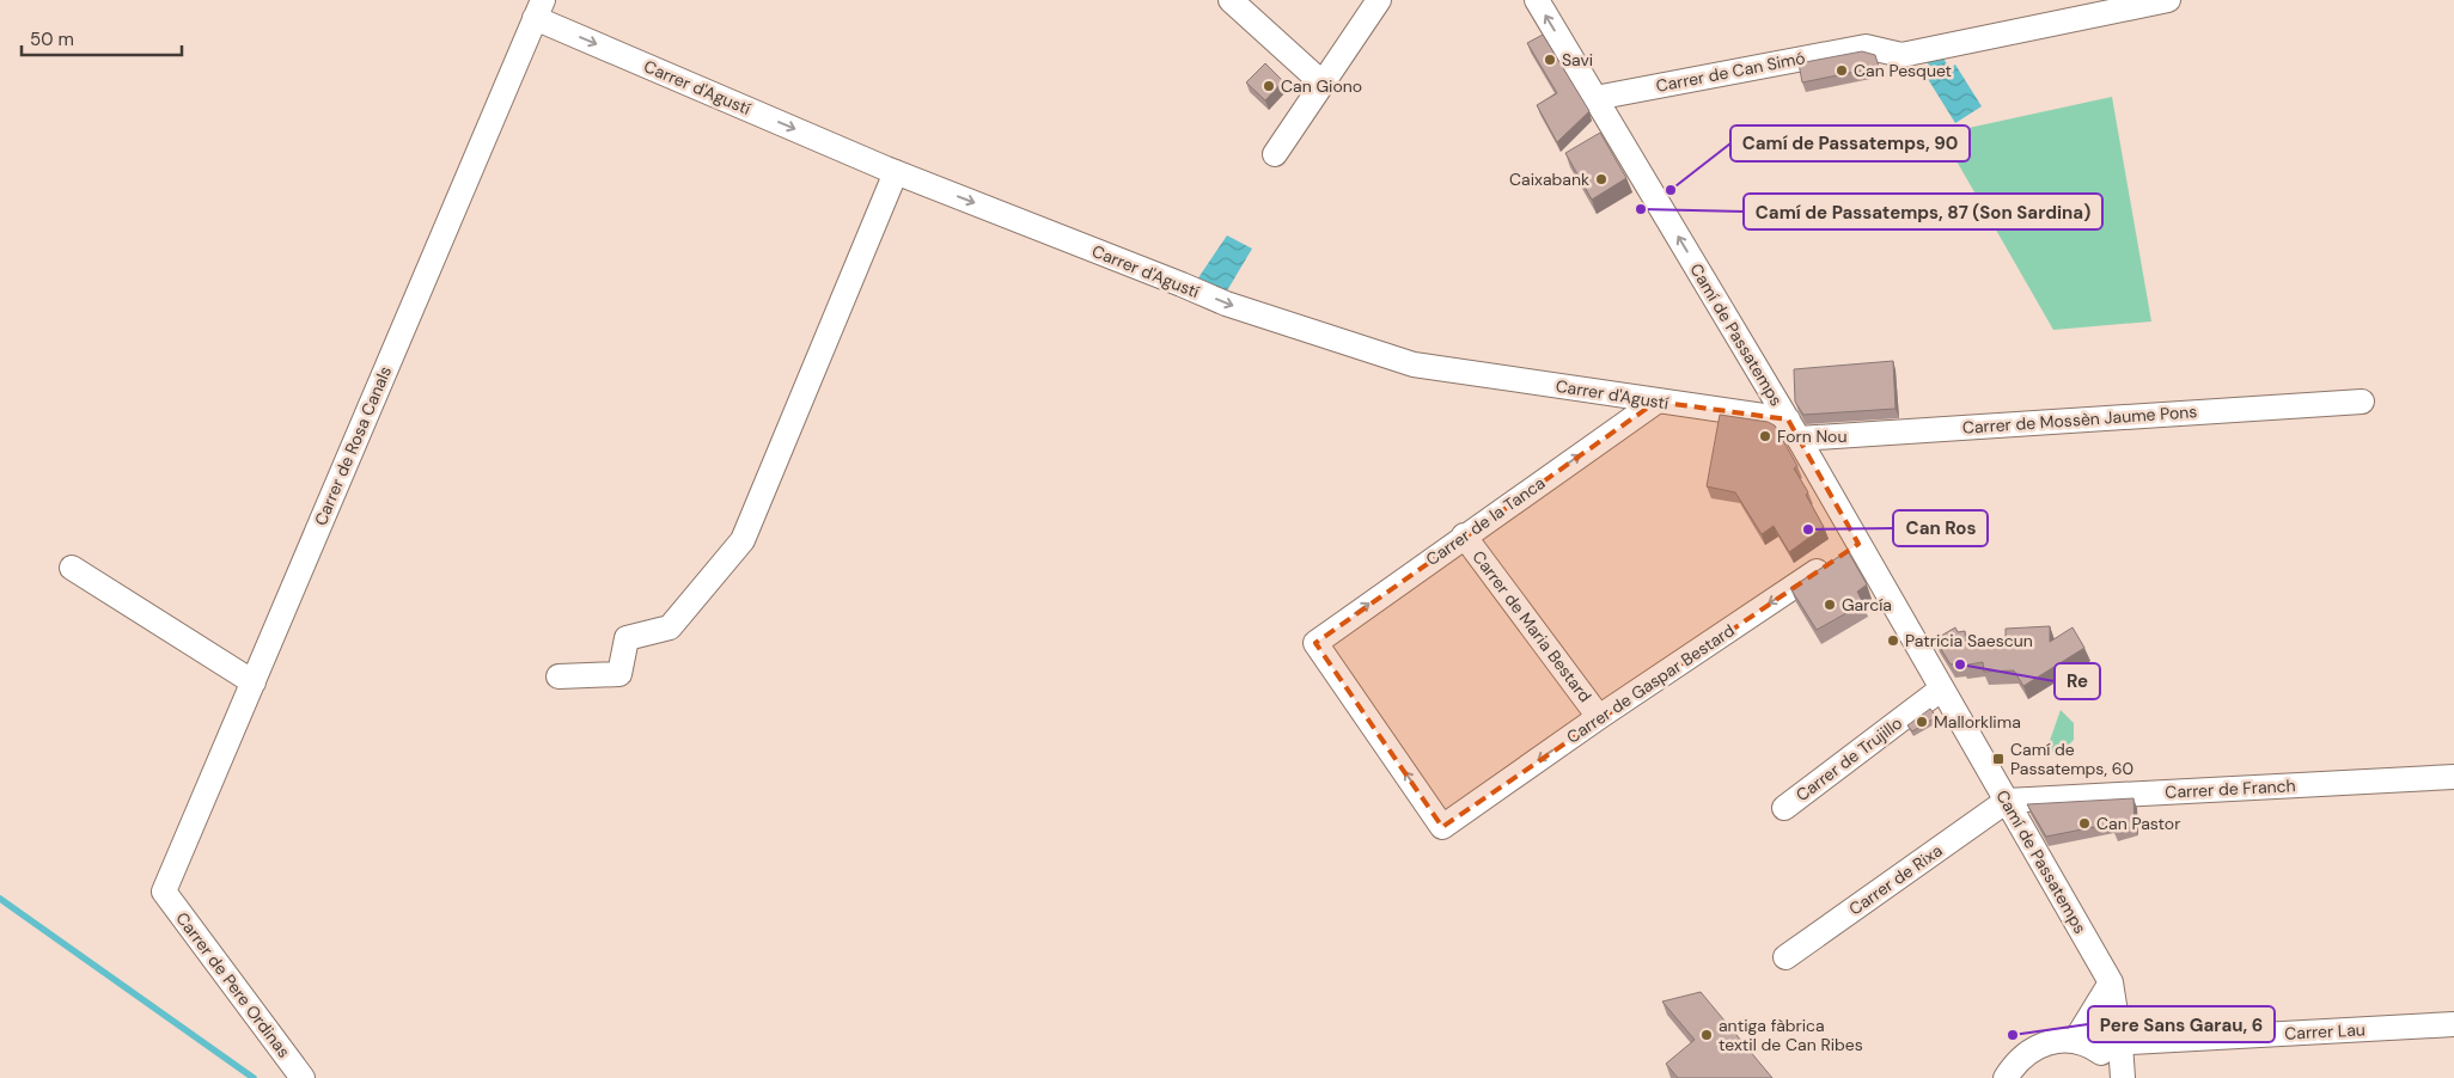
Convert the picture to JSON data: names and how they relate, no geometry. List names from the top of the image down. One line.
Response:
{"streets":{"street":["Carrer de Can Simó","Carrer d'Agustí","Camí de Passatemps","Carrer de Mossèn Jaume Pons","Carrer de Rosa Canals","Carrer de la Tanca","Carrer de Maria Bestard","Carrer de Gaspar Bestard","Carrer de Trujillo","Carrer de Franch","Carrer de Rixa","Carrer de Pere Ordinas","Carrer Lau"]},"crossings":[["Carrer de Can Simó","Camí de Passatemps"],["Carrer d'Agustí","Camí de Passatemps"],["Carrer d'Agustí","Carrer de Mossèn Jaume Pons"],["Carrer d'Agustí","Carrer de Rosa Canals"],["Carrer d'Agustí","Carrer de la Tanca"],["Camí de Passatemps","Carrer de Mossèn Jaume Pons"],["Camí de Passatemps","Carrer de Gaspar Bestard"],["Camí de Passatemps","Carrer de Trujillo"],["Camí de Passatemps","Carrer de Franch"],["Camí de Passatemps","Carrer de Rixa"],["Carrer de Rosa Canals","Carrer de Pere Ordinas"],["Carrer de la Tanca","Carrer de Maria Bestard"],["Carrer de la Tanca","Carrer de Gaspar Bestard"],["Carrer de Maria Bestard","Carrer de Gaspar Bestard"],["Carrer de Franch","Carrer de Rixa"]],"one_way":["Carrer d'Agustí","Camí de Passatemps","Carrer de Gaspar Bestard"],"places":{"other":["Savi","Can Pesquet","Can Giono","Caixabank","Camí de Passatemps, 90","Camí de Passatemps, 87 (Son Sardina)","Forn Nou","Can Ros","García","Patricia Saescun","Re","Mallorklima","Can Pastor","antiga fàbrica textil de Can Ribes","Pere Sans Garau, 6"],"transit":["Camí de Passatemps, 60"]},"scale_bar":"50 m"}
